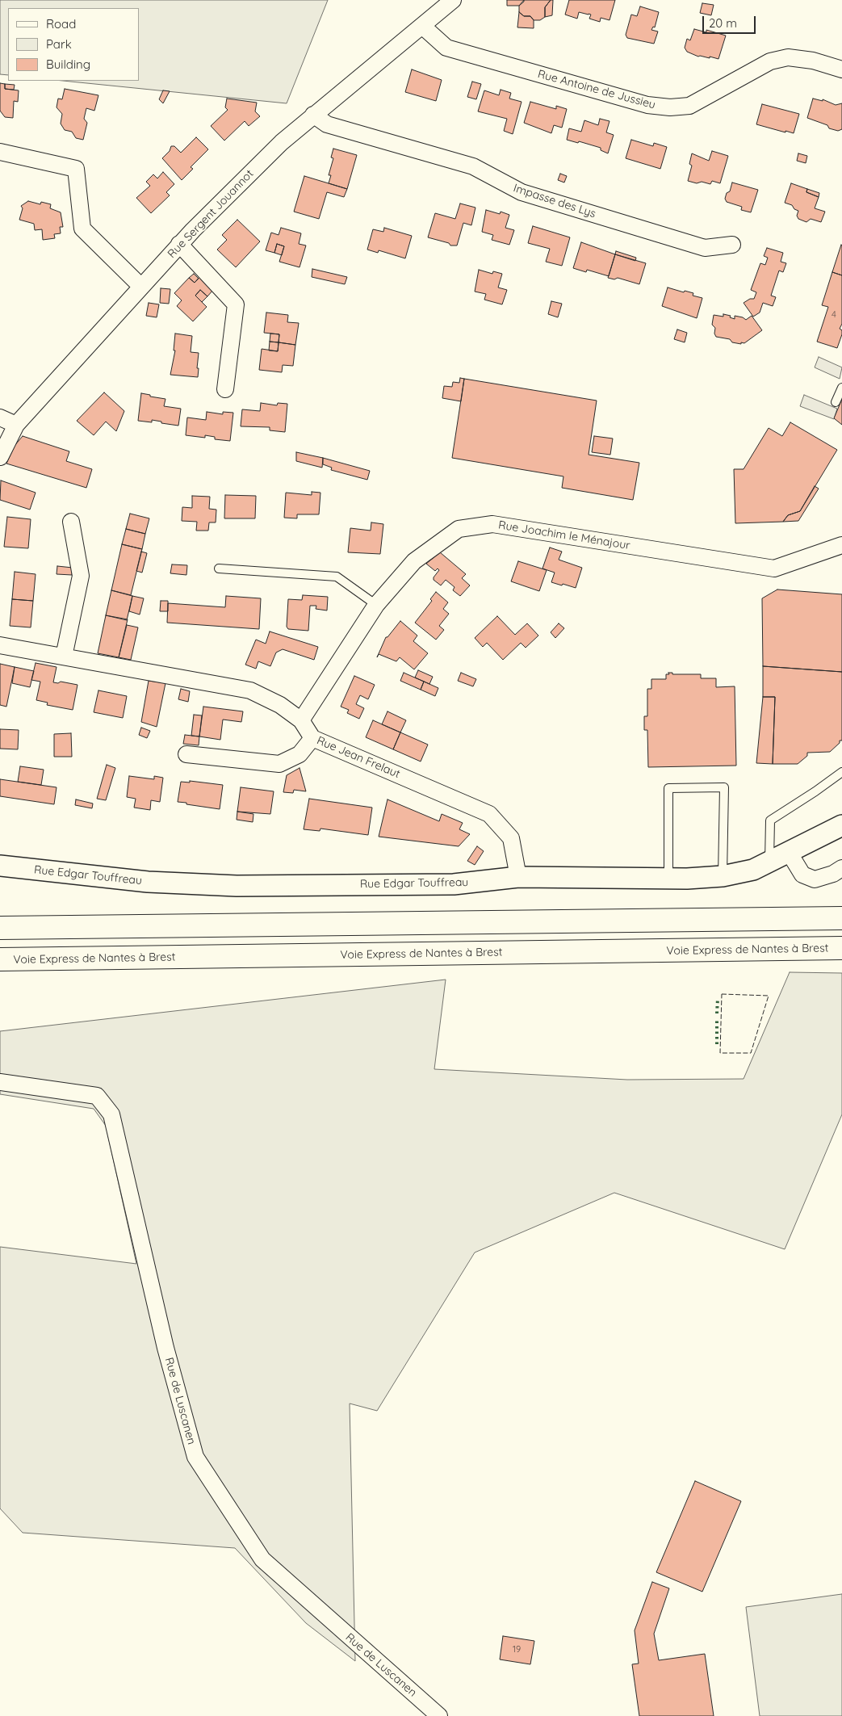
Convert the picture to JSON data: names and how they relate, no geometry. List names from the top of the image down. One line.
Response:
{"streets":{"highway":["Voie Express de Nantes à Brest"],"street":["Rue Antoine de Jussieu","Impasse des Lys","Rue Sergent Jouannot","Rue Joachim le Ménajour","Rue Jean Frelaut","Rue Edgar Touffreau","Rue de Luscanen"]},"crossings":[["Rue Antoine de Jussieu","Rue Sergent Jouannot"],["Impasse des Lys","Rue Sergent Jouannot"],["Rue Joachim le Ménajour","Rue Jean Frelaut"],["Rue Jean Frelaut","Rue Edgar Touffreau"]],"house_numbers":["4","19"],"legend":["Road","Park","Building"],"scale_bar":"20 m"}
